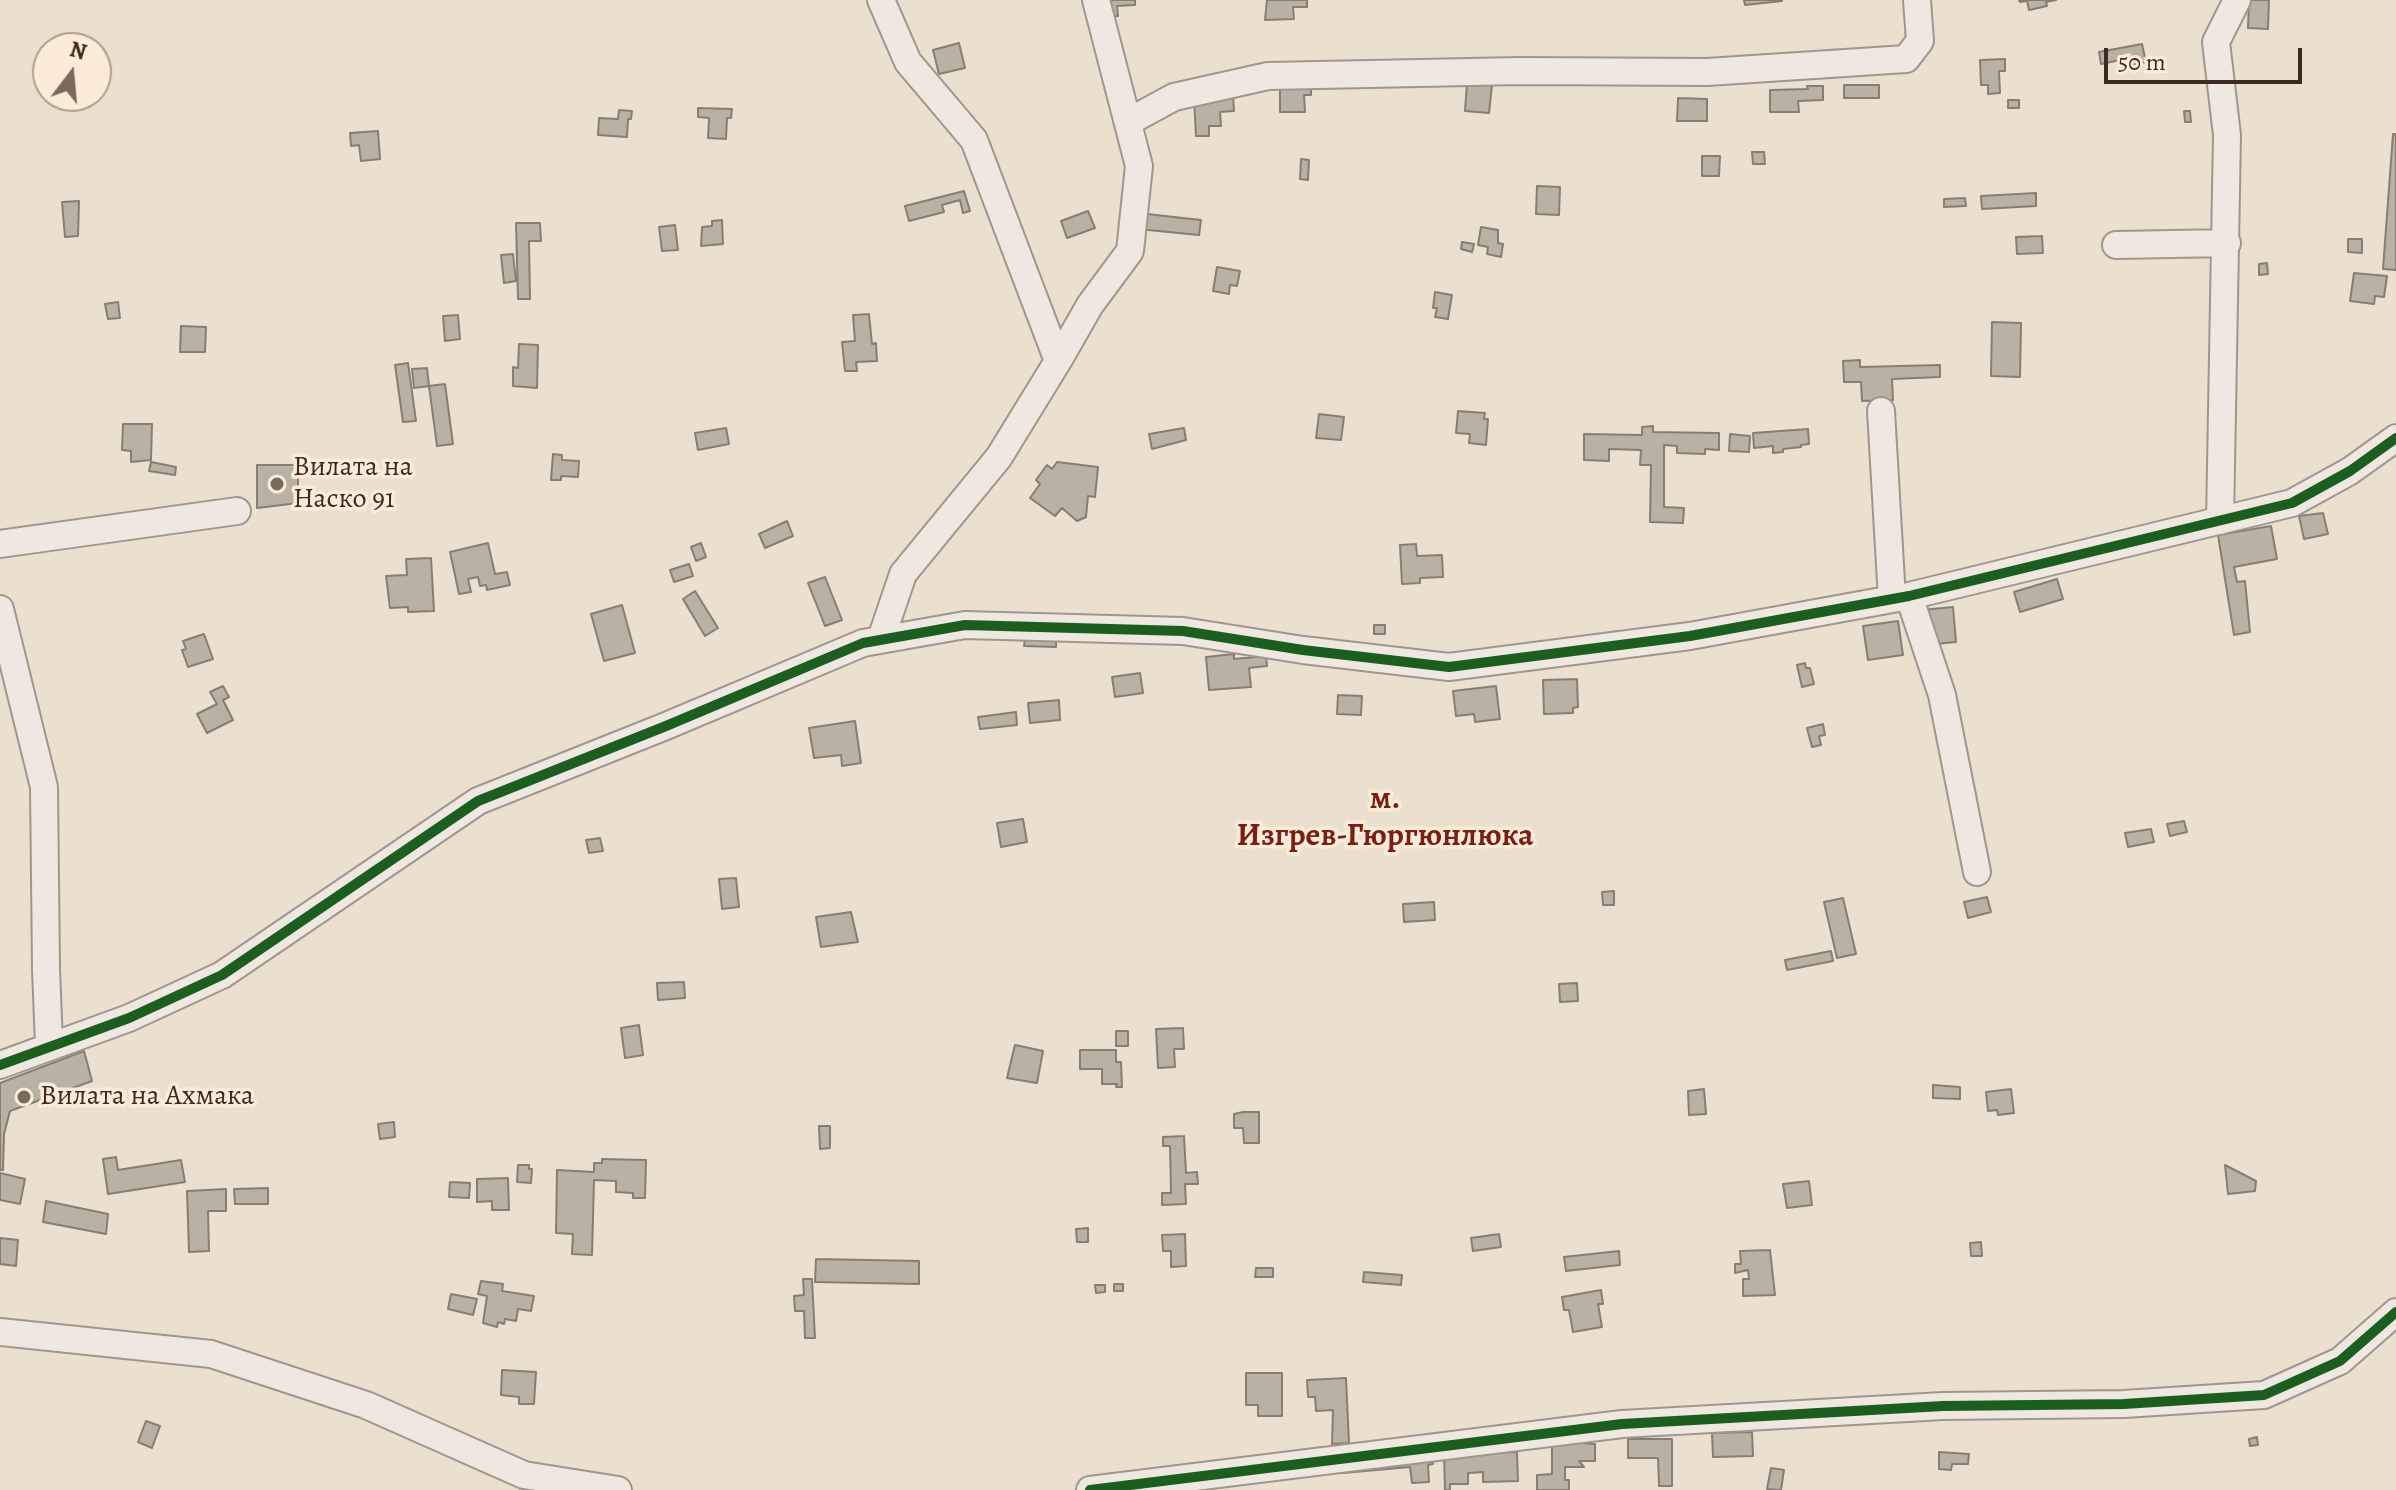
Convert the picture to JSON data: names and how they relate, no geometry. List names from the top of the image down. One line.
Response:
{"districts":["м. Изгрев-Гюргюнлюка"],"places":["Вилата на Наско 91","Вилата на Ахмака"],"scale_bar":"50 m","north":"top"}
